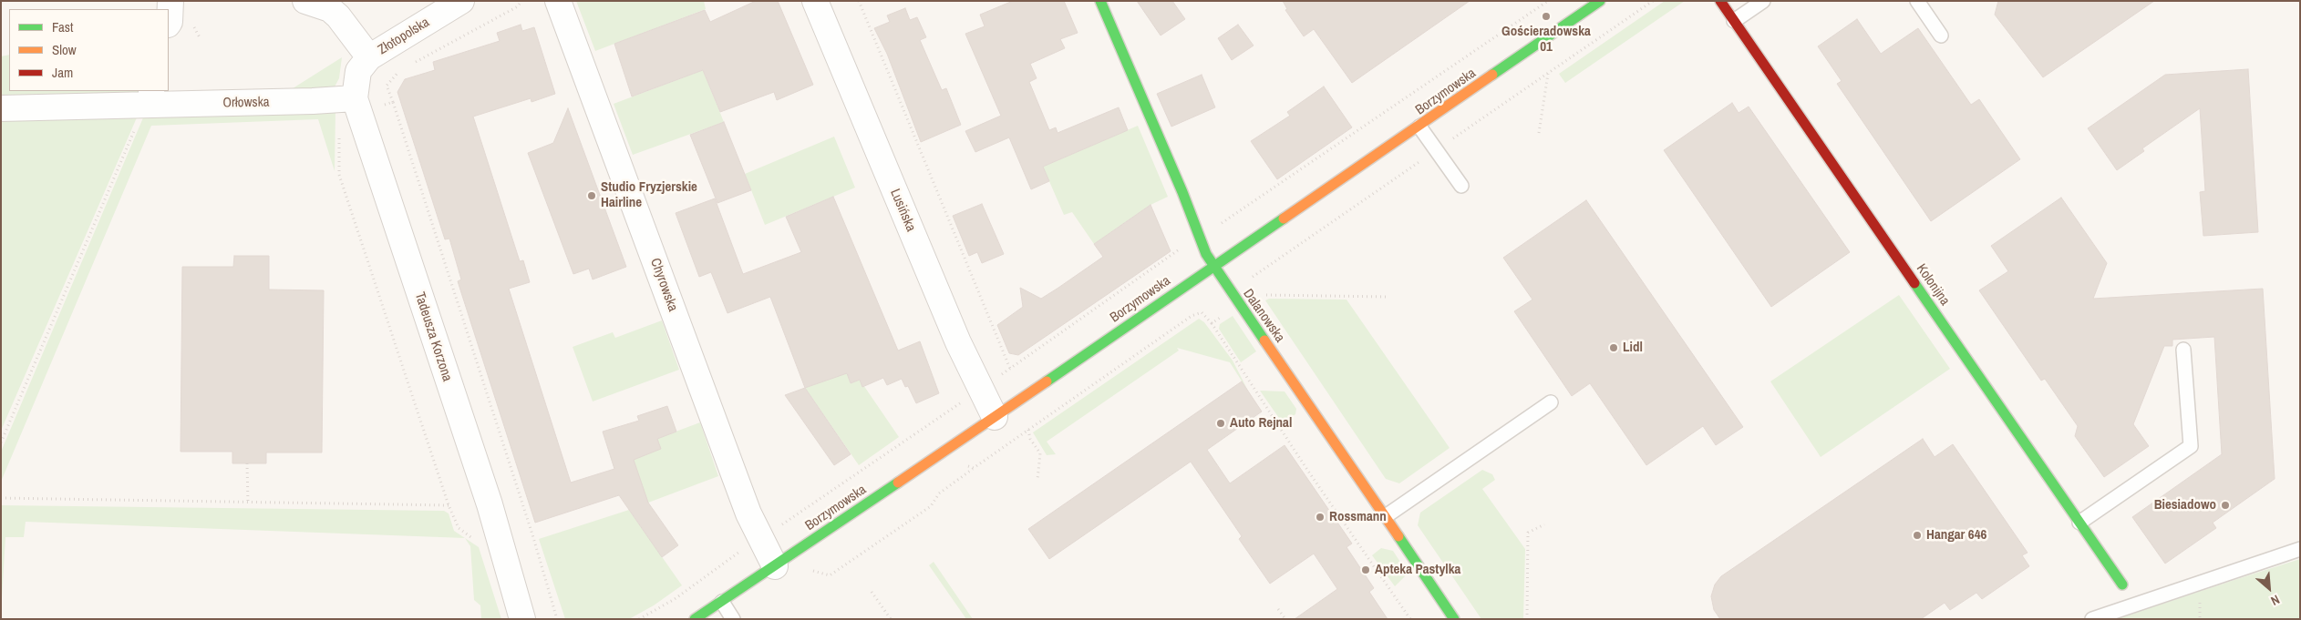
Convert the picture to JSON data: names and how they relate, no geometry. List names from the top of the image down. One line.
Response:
{"streets":{"street":["Złotopolska","Borzymowska","Orłowska","Lusińska","Chyrowska","Kolonijna","Dalanowska","Tadeusza Korzona"]},"crossings":[["Złotopolska","Tadeusza Korzona"],["Borzymowska","Lusińska"],["Borzymowska","Chyrowska"],["Borzymowska","Dalanowska"],["Orłowska","Tadeusza Korzona"]],"places":["Gościeradowska 01","Studio Fryzjerskie Hairline","Lidl","Auto Rejnal","Biesiadowo","Rossmann","Hangar 646","Apteka Pastylka"],"legend":["Fast","Slow","Jam"],"north":"bottom right"}
